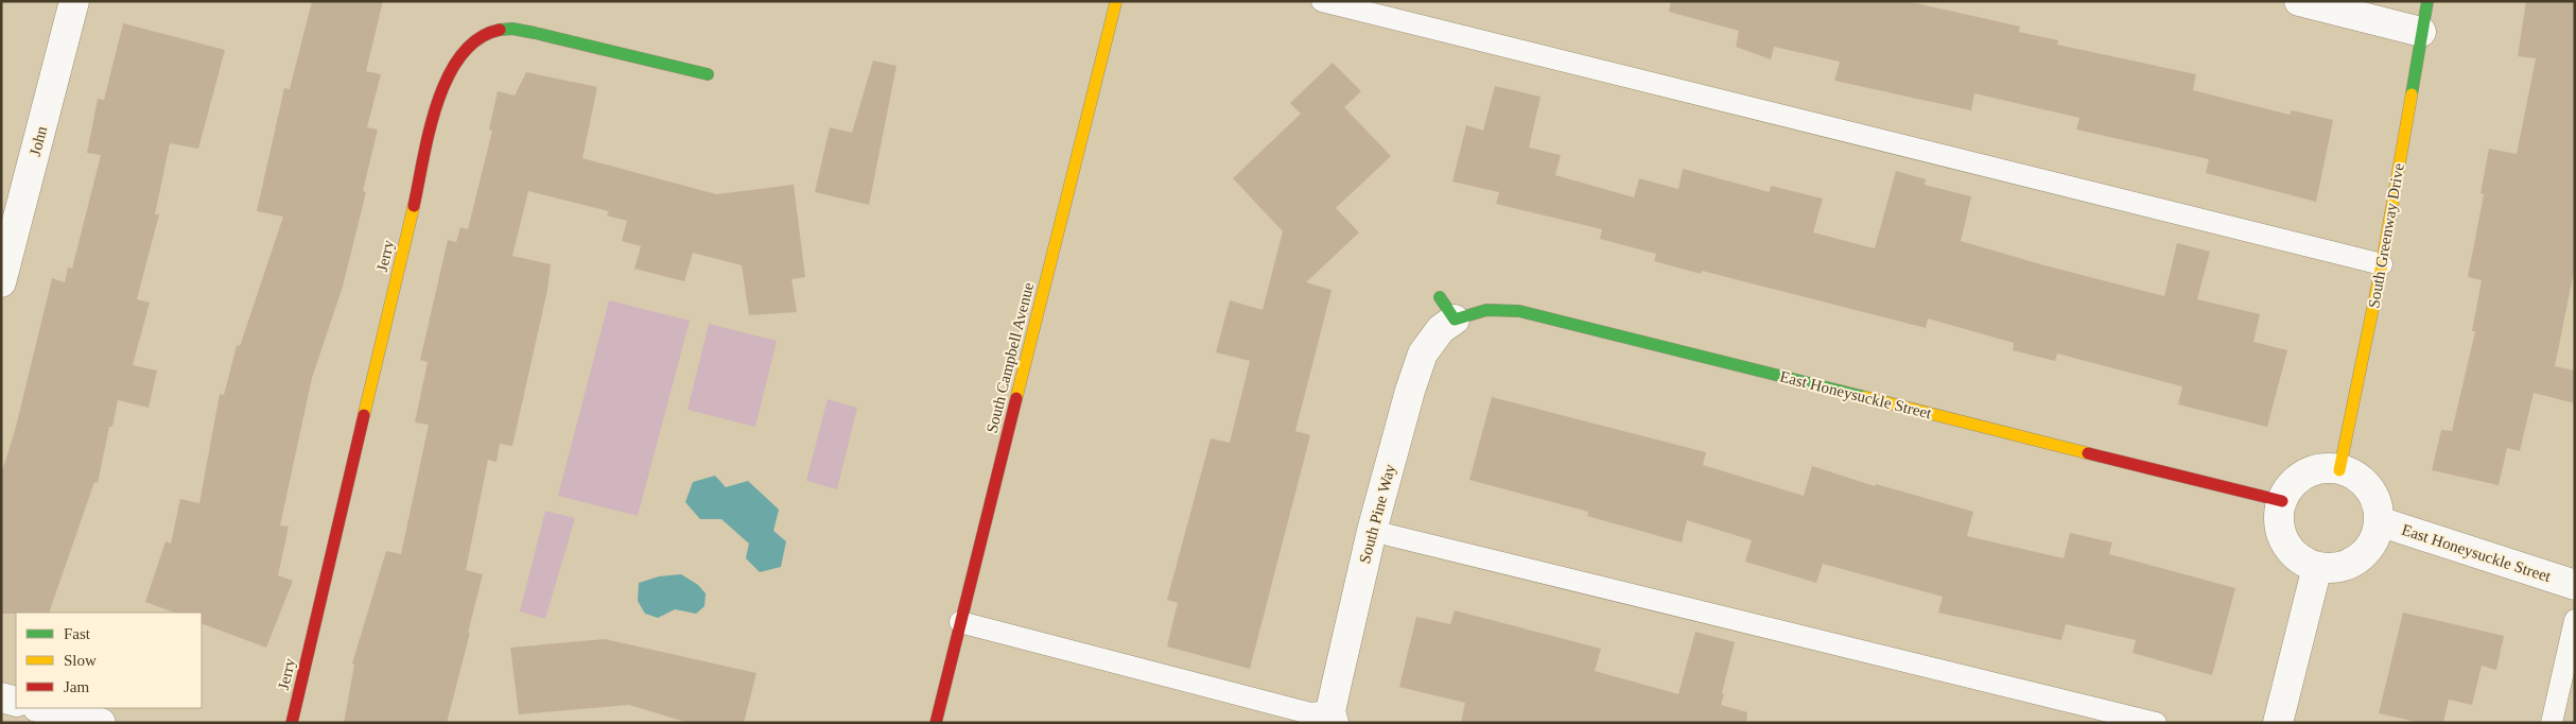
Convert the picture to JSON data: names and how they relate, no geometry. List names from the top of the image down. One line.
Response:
{"streets":{"street":["John","South Greenway Drive","Jerry","South Campbell Avenue","East Honeysuckle Street","South Pine Way"]},"crossings":[["South Greenway Drive","East Honeysuckle Street"],["East Honeysuckle Street","South Pine Way"]],"legend":["Fast","Slow","Jam"]}
